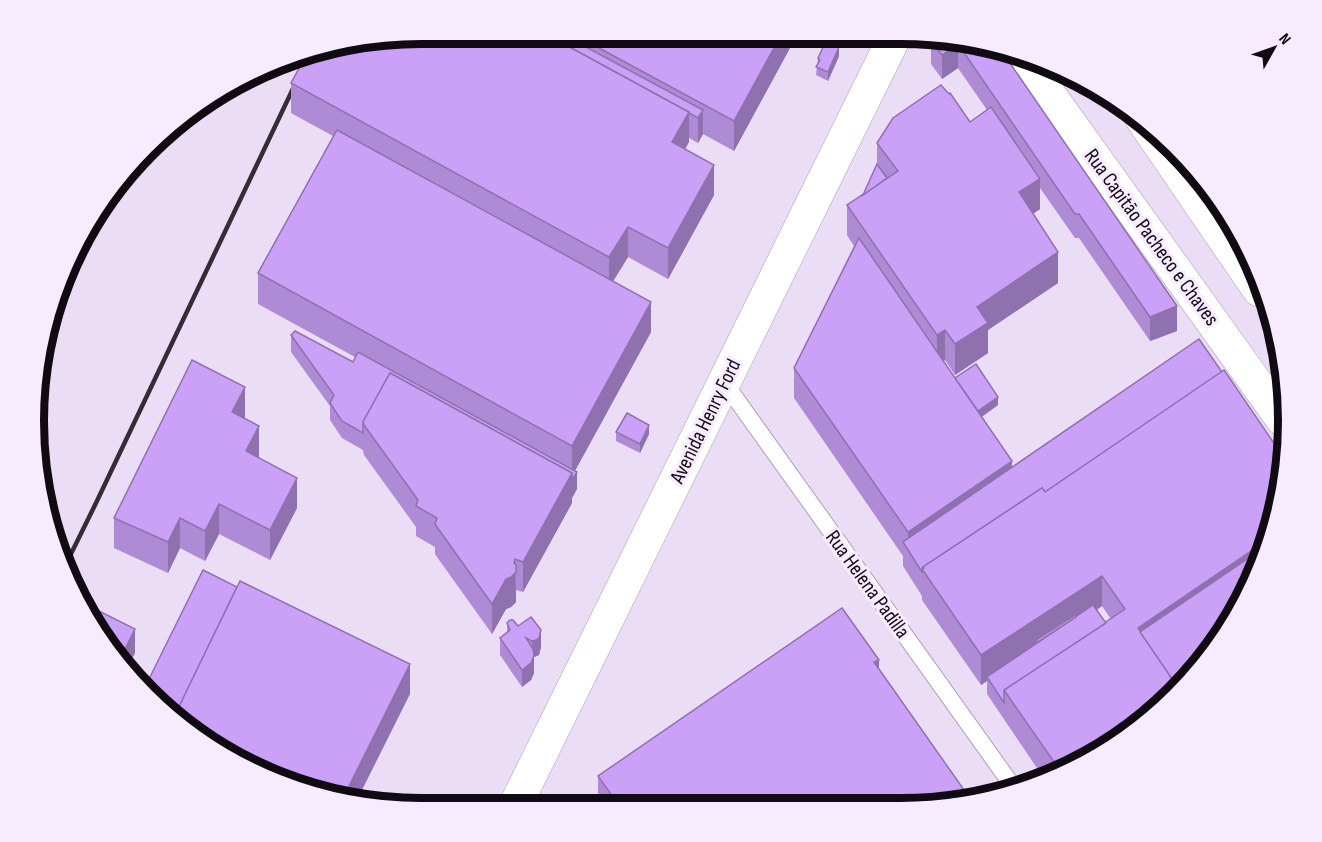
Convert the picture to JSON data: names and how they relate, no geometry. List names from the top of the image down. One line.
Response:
{"streets":{"street":["Rua Capitão Pacheco e Chaves","Avenida Henry Ford"],"lane":["Rua Helena Padilla"]},"crossings":[["Avenida Henry Ford","Rua Helena Padilla"]],"north":"top right"}
